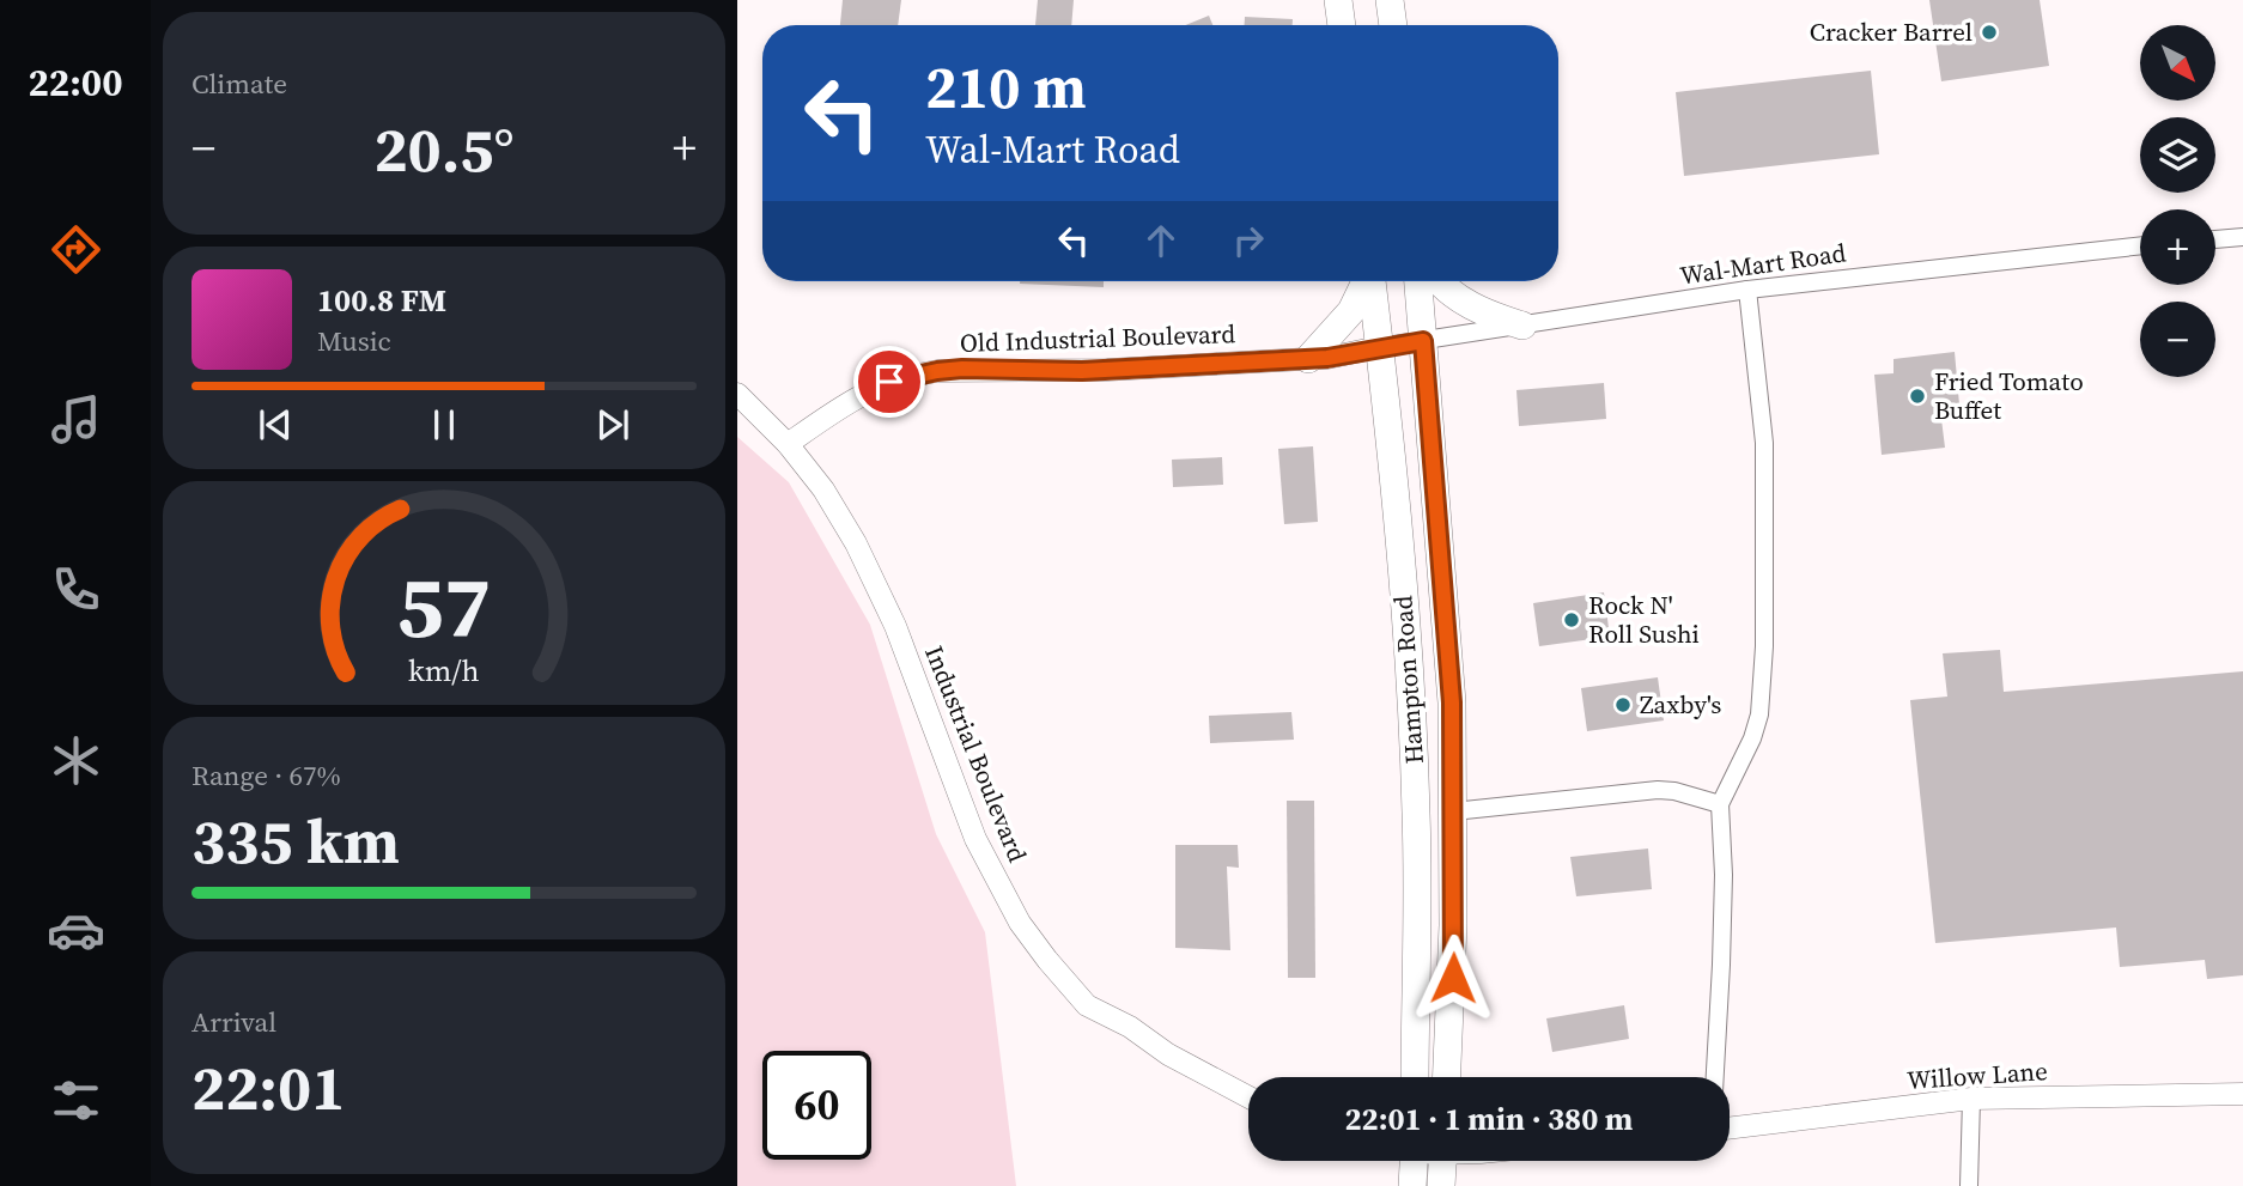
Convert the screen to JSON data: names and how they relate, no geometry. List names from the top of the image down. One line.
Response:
{"streets":{"main road":["Hampton Road"],"street":["Wal-Mart Road","Old Industrial Boulevard","Industrial Boulevard","Willow Lane"]},"crossings":[["Wal-Mart Road","Old Industrial Boulevard"],["Wal-Mart Road","Hampton Road"],["Old Industrial Boulevard","Hampton Road"],["Old Industrial Boulevard","Industrial Boulevard"]],"places":["Cracker Barrel","Fried Tomato Buffet","Rock N' Roll Sushi","Zaxby's"],"north":"bottom right","page":{"tabs":"22:00","tile":["Climate",["Range · 67%","335 km"],["Arrival","22:01"]],"map_buttons":["+","−"],"turn":["210 m","Wal-Mart Road"],"heat":["−","20.5°","+"],"song":["100.8 FM","Music"],"limit":"60","trip":"22:01 · 1 min · 380 m","gauge":["57","km/h"]}}
